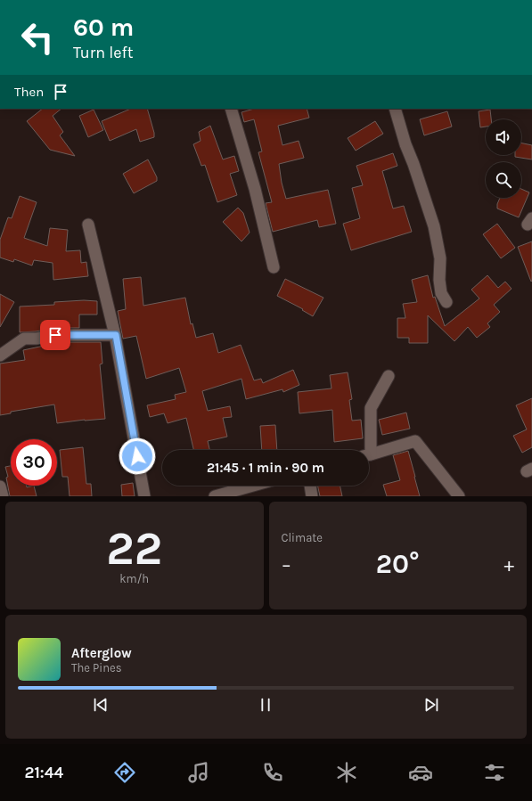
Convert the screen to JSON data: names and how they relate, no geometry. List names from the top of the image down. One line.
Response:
{"page":{"turn":["60 m","Turn left"],"then":"Then","limit":"30","trip":"21:45 · 1 min · 90 m","tile":[["22","km/h"],"Climate"],"heat":["−","20°","+"],"song":["Afterglow","The Pines"],"tabs":"21:44"}}
